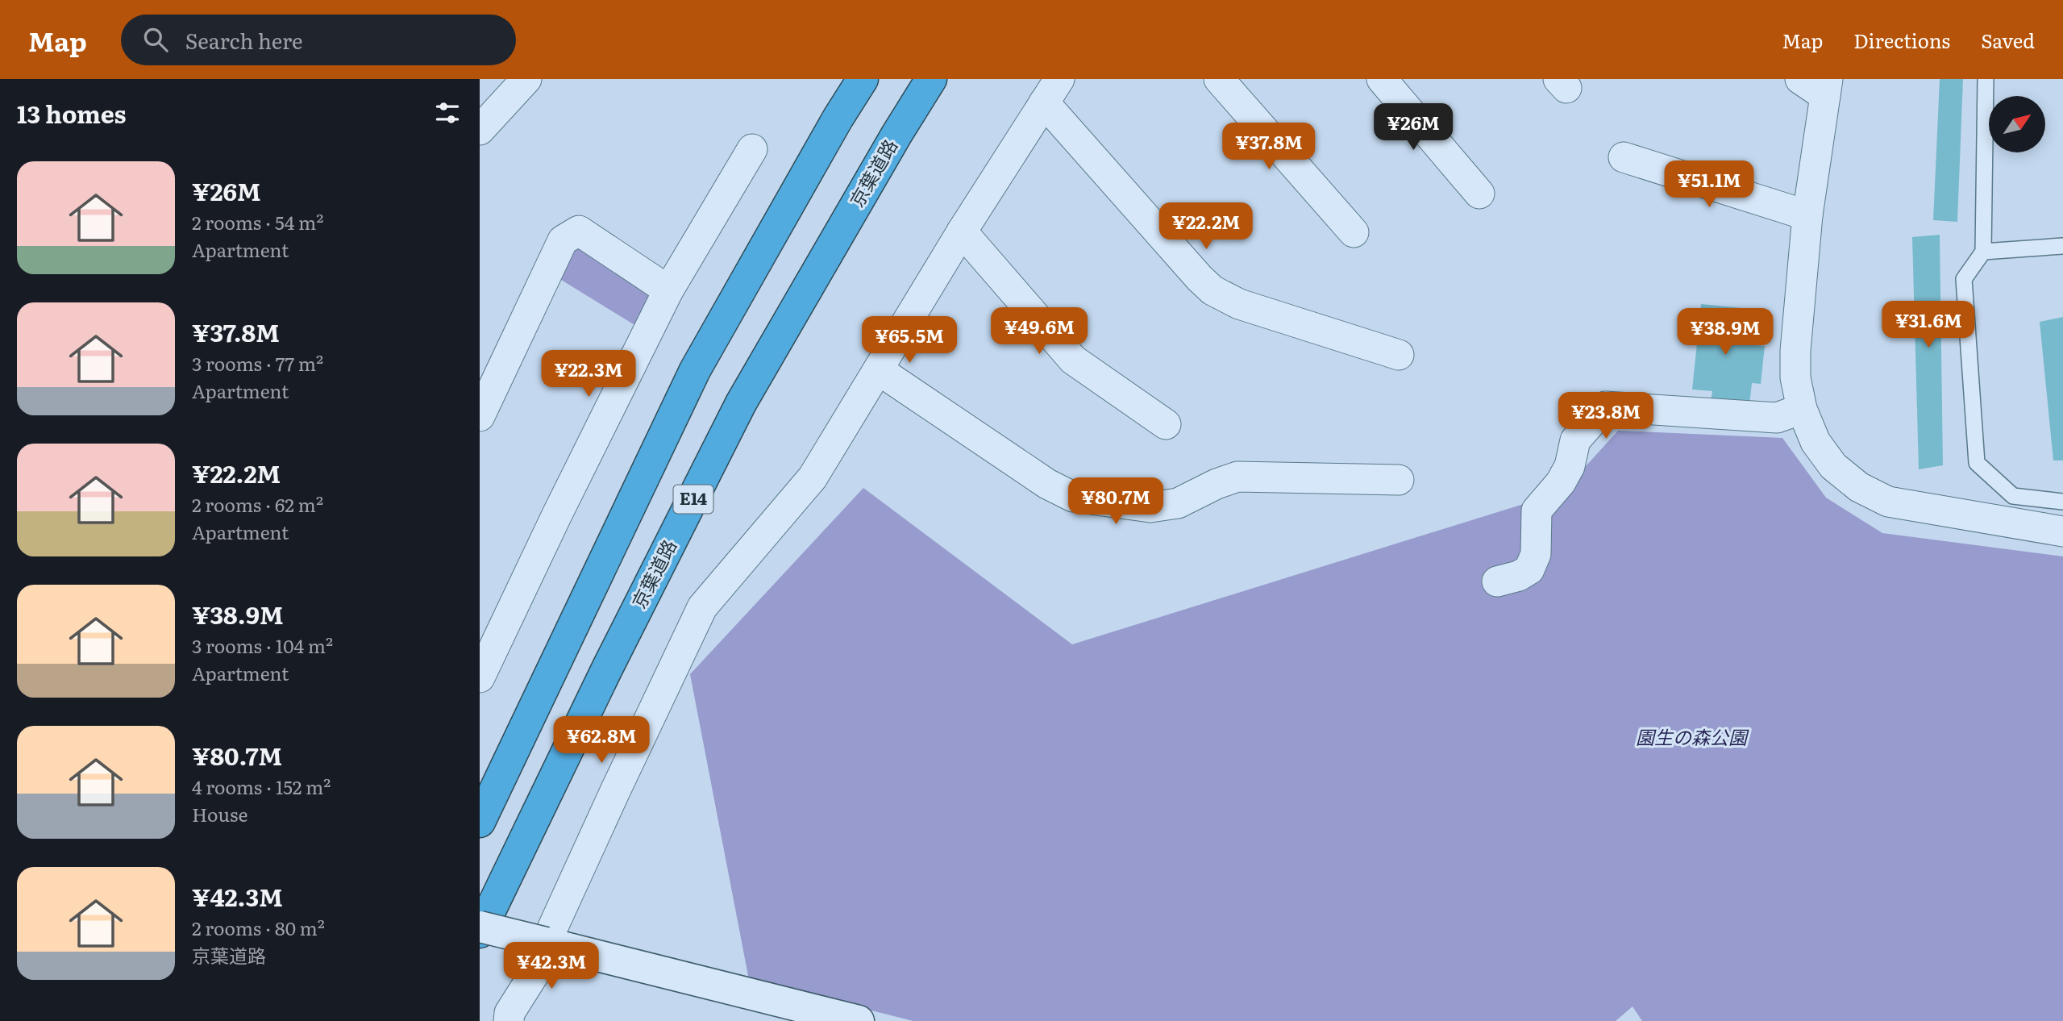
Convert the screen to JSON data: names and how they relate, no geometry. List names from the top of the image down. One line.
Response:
{"streets":{"highway":["京葉道路","E14"]},"parks":["園生の森公園"],"north":"top right","page":{"header":"Map","search":"Search here","nav":["Map","Directions","Saved"],"heading":"13 homes","price":["¥26M","¥37.8M","¥51.1M","¥22.2M","¥31.6M","¥49.6M","¥38.9M","¥65.5M","¥22.3M","¥23.8M","¥80.7M","¥62.8M","¥42.3M"],"list":[{"name":"¥26M","note":"2 rooms · 54 m² · Apartment"},{"name":"¥37.8M","note":"3 rooms · 77 m² · Apartment"},{"name":"¥22.2M","note":"2 rooms · 62 m² · Apartment"},{"name":"¥38.9M","note":"3 rooms · 104 m² · Apartment"},{"name":"¥80.7M","note":"4 rooms · 152 m² · House"},{"name":"¥42.3M","note":"2 rooms · 80 m² · 京葉道路"}]}}
